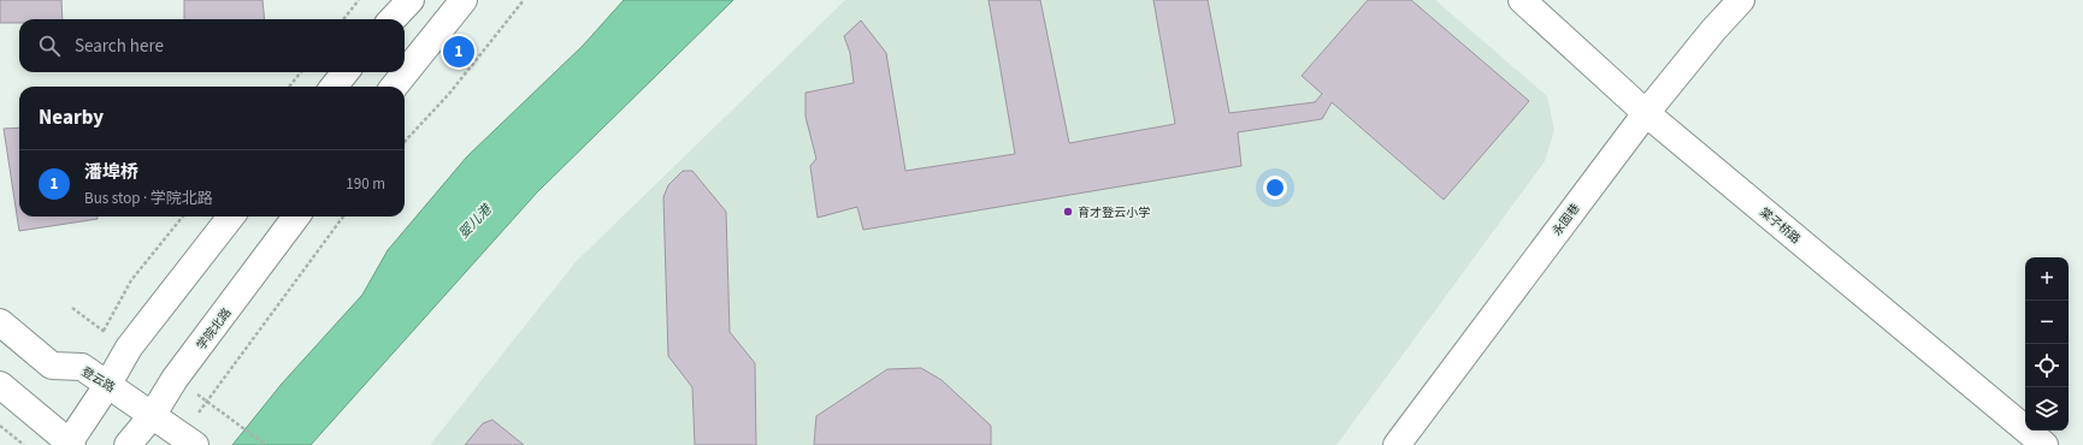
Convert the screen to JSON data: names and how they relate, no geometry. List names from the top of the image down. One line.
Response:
{"streets":{"street":["永固巷","棠子桥路","学院北路","登云路"]},"crossings":[["永固巷","棠子桥路"],["学院北路","登云路"]],"water":["婴儿港"],"places":["育才登云小学"],"page":{"search":"Search here","pins":"1","heading":"Nearby","list":[{"mark":"1","name":"潘埠桥","note":"Bus stop · 学院北路","value":"190 m"}],"map_buttons":["+","−"]}}
